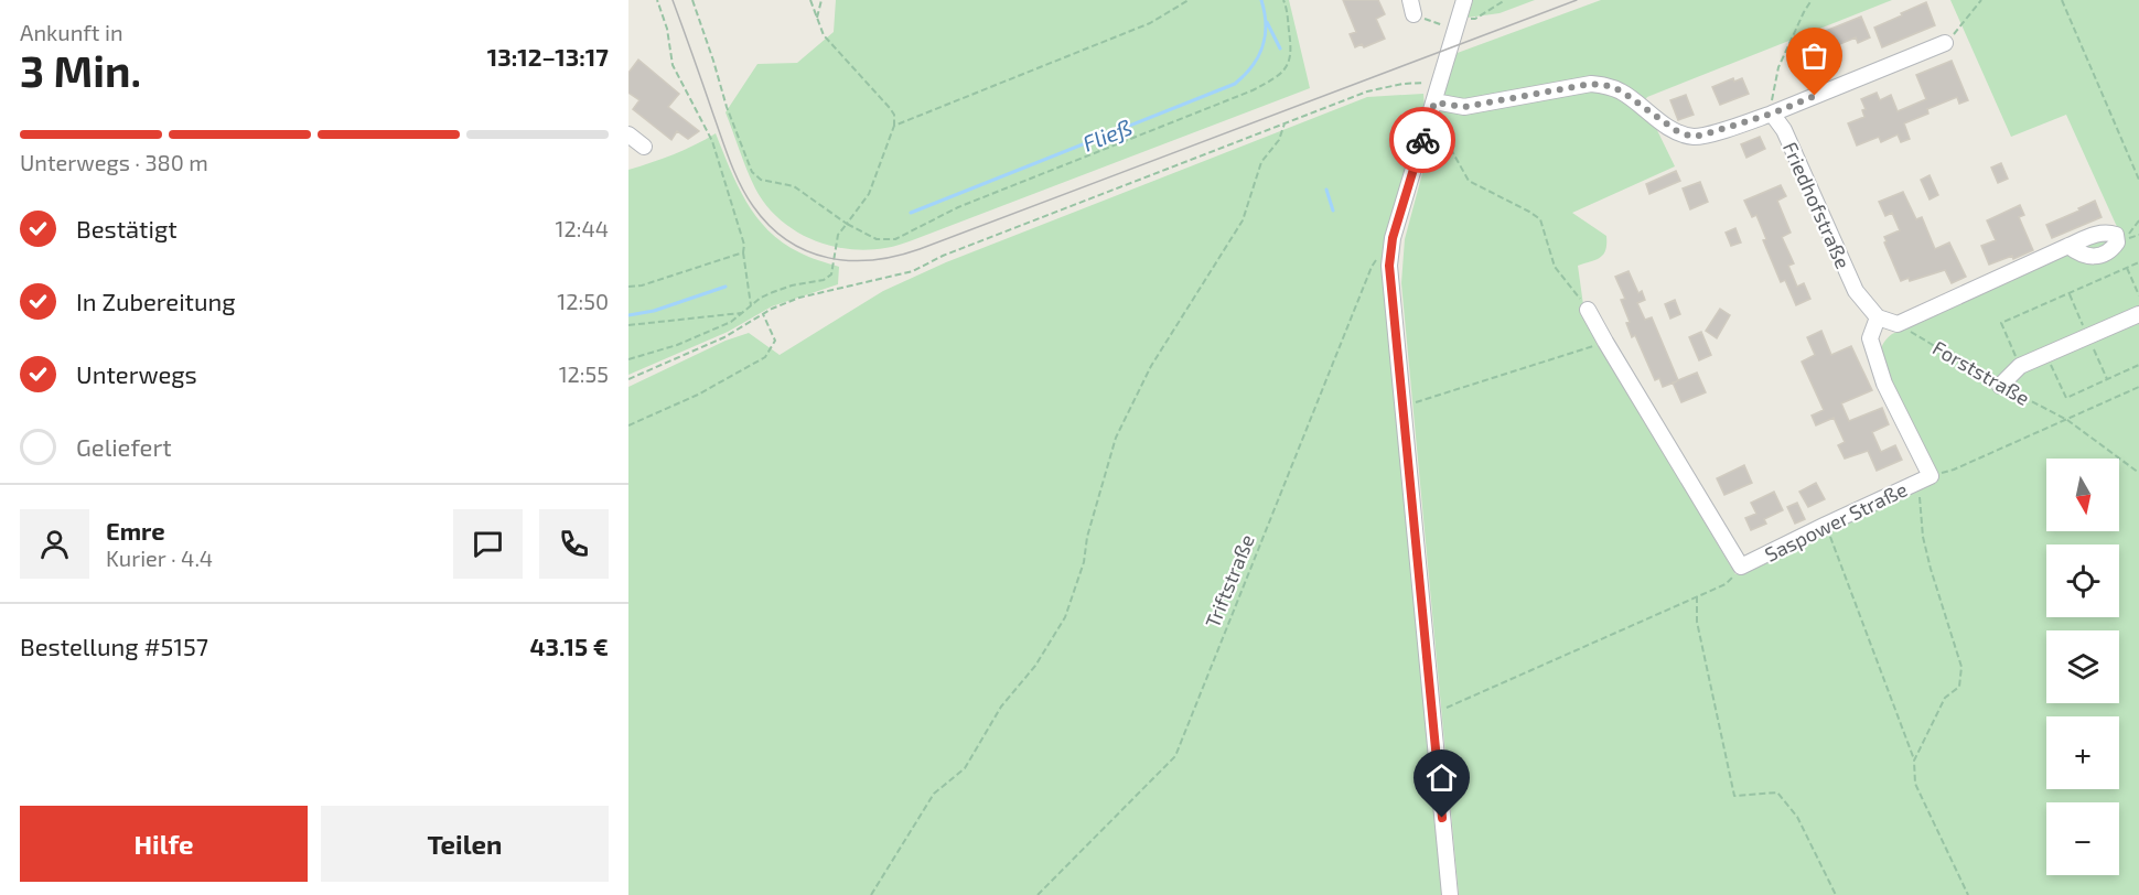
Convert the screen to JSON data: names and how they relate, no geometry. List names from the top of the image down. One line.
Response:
{"streets":{"street":["Friedhofstraße","Forststraße","Saspower Straße"],"path":["Triftstraße"]},"water":["Fließ"],"north":"bottom","page":{"heading":["3 Min.","Ankunft in","13:12–13:17"],"panel":["Emre","Kurier · 4.4","Bestellung #5157","43.15 €"],"bar":"Unterwegs · 380 m","list":[["Bestätigt","12:44"],["In Zubereitung","12:50"],["Unterwegs","12:55"],"Geliefert"],"map_buttons":["+","−"],"buttons":["Hilfe","Teilen"]}}
